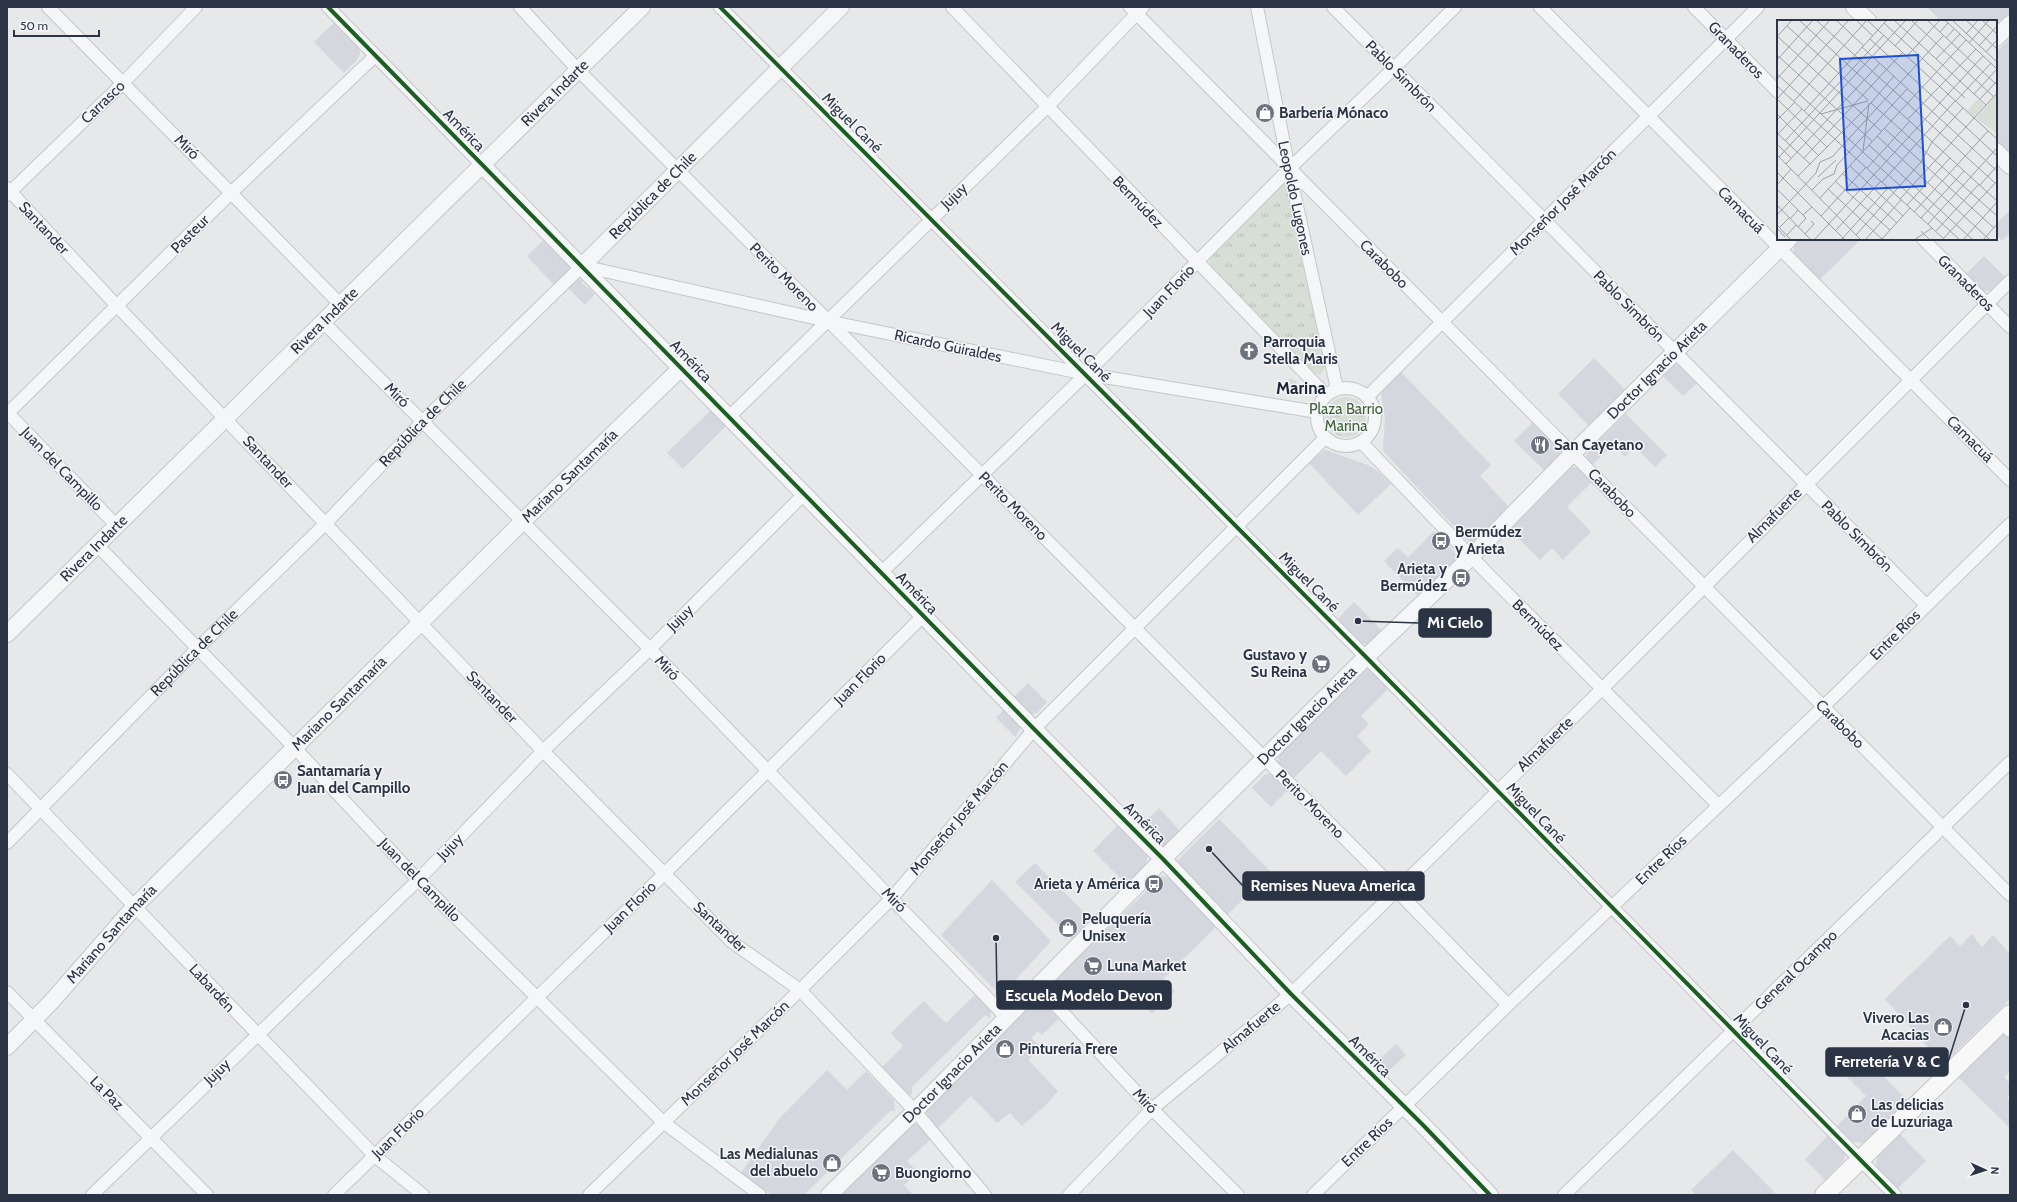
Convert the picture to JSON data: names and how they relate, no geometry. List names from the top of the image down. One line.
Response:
{"streets":{"street":["Granaderos","Pablo Simbrón","Rivera Indarte","Carrasco","Miguel Cané","América","Miró","República de Chile","Jujuy","Leopoldo Lugones","Bermúdez","Monseñor José Marcón","Camacuá","Santander","Pasteur","Carabobo","Perito Moreno","Juan Florio","Ricardo Güiraldes","Doctor Ignacio Arieta","Juan del Campillo","Mariano Santamaría","Almafuerte","Entre Ríos","General Ocampo","Labardén","La Paz"]},"crossings":[["Granaderos","Monseñor José Marcón"],["Granaderos","Almafuerte"],["Pablo Simbrón","Monseñor José Marcón"],["Pablo Simbrón","Juan Florio"],["Pablo Simbrón","Doctor Ignacio Arieta"],["Pablo Simbrón","Almafuerte"],["Pablo Simbrón","Entre Ríos"],["Rivera Indarte","América"],["Rivera Indarte","Miró"],["Rivera Indarte","Santander"],["Rivera Indarte","Perito Moreno"],["Rivera Indarte","Juan del Campillo"],["Carrasco","Miró"],["Carrasco","Santander"],["Miguel Cané","República de Chile"],["Miguel Cané","Jujuy"],["Miguel Cané","Monseñor José Marcón"],["Miguel Cané","Juan Florio"],["Miguel Cané","Ricardo Güiraldes"],["Miguel Cané","Doctor Ignacio Arieta"],["Miguel Cané","Almafuerte"],["Miguel Cané","Entre Ríos"],["Miguel Cané","General Ocampo"],["América","República de Chile"],["América","Jujuy"],["América","Monseñor José Marcón"],["América","Pasteur"],["América","Juan Florio"],["América","Ricardo Güiraldes"],["América","Doctor Ignacio Arieta"],["América","Mariano Santamaría"],["América","Almafuerte"],["América","Entre Ríos"],["Miró","República de Chile"],["Miró","Jujuy"],["Miró","Monseñor José Marcón"],["Miró","Pasteur"],["Miró","Juan Florio"],["Miró","Doctor Ignacio Arieta"],["Miró","Mariano Santamaría"],["Miró","Almafuerte"],["República de Chile","Santander"],["República de Chile","Perito Moreno"],["República de Chile","Ricardo Güiraldes"],["República de Chile","Juan del Campillo"],["República de Chile","Labardén"],["Jujuy","Bermúdez"],["Jujuy","Santander"],["Jujuy","Carabobo"],["Jujuy","Perito Moreno"],["Jujuy","Ricardo Güiraldes"],["Jujuy","Juan del Campillo"],["Jujuy","Labardén"],["Jujuy","La Paz"],["Leopoldo Lugones","Bermúdez"],["Leopoldo Lugones","Monseñor José Marcón"],["Leopoldo Lugones","Carabobo"],["Leopoldo Lugones","Juan Florio"],["Leopoldo Lugones","Ricardo Güiraldes"],["Bermúdez","Monseñor José Marcón"],["Bermúdez","Juan Florio"],["Bermúdez","Ricardo Güiraldes"],["Bermúdez","Doctor Ignacio Arieta"],["Bermúdez","Almafuerte"],["Bermúdez","Entre Ríos"],["Monseñor José Marcón","Camacuá"],["Monseñor José Marcón","Santander"],["Monseñor José Marcón","Carabobo"],["Monseñor José Marcón","Perito Moreno"],["Monseñor José Marcón","Ricardo Güiraldes"],["Monseñor José Marcón","Juan del Campillo"],["Camacuá","Doctor Ignacio Arieta"],["Camacuá","Almafuerte"],["Santander","Pasteur"],["Santander","Juan Florio"],["Santander","Doctor Ignacio Arieta"],["Santander","Mariano Santamaría"],["Pasteur","Juan del Campillo"],["Carabobo","Juan Florio"],["Carabobo","Doctor Ignacio Arieta"],["Carabobo","Almafuerte"],["Carabobo","Entre Ríos"],["Carabobo","General Ocampo"],["Perito Moreno","Juan Florio"],["Perito Moreno","Ricardo Güiraldes"],["Perito Moreno","Doctor Ignacio Arieta"],["Perito Moreno","Almafuerte"],["Perito Moreno","Entre Ríos"],["Juan Florio","Ricardo Güiraldes"],["Juan Florio","Juan del Campillo"],["Juan Florio","Labardén"],["Juan del Campillo","Mariano Santamaría"],["Mariano Santamaría","Labardén"],["Mariano Santamaría","La Paz"]],"districts":["Marina"],"parks":["Plaza Barrio Marina"],"places":{"shop":["Barbería Mónaco","Peluquería Unisex","Vivero Las Acacias","Pinturería Frere","Las delicias de Luzuriaga","Las Medialunas del abuelo"],"church":["Parroquia Stella Maris"],"restaurant":["San Cayetano"],"bus stop":["Bermúdez y Arieta","Arieta y Bermúdez","Santamaría y Juan del Campillo","Arieta y América"],"other":["Mi Cielo","Remises Nueva America","Escuela Modelo Devon","Ferretería V & C"],"supermarket":["Gustavo y Su Reina","Luna Market","Buongiorno"]},"scale_bar":"50 m","north":"right"}
